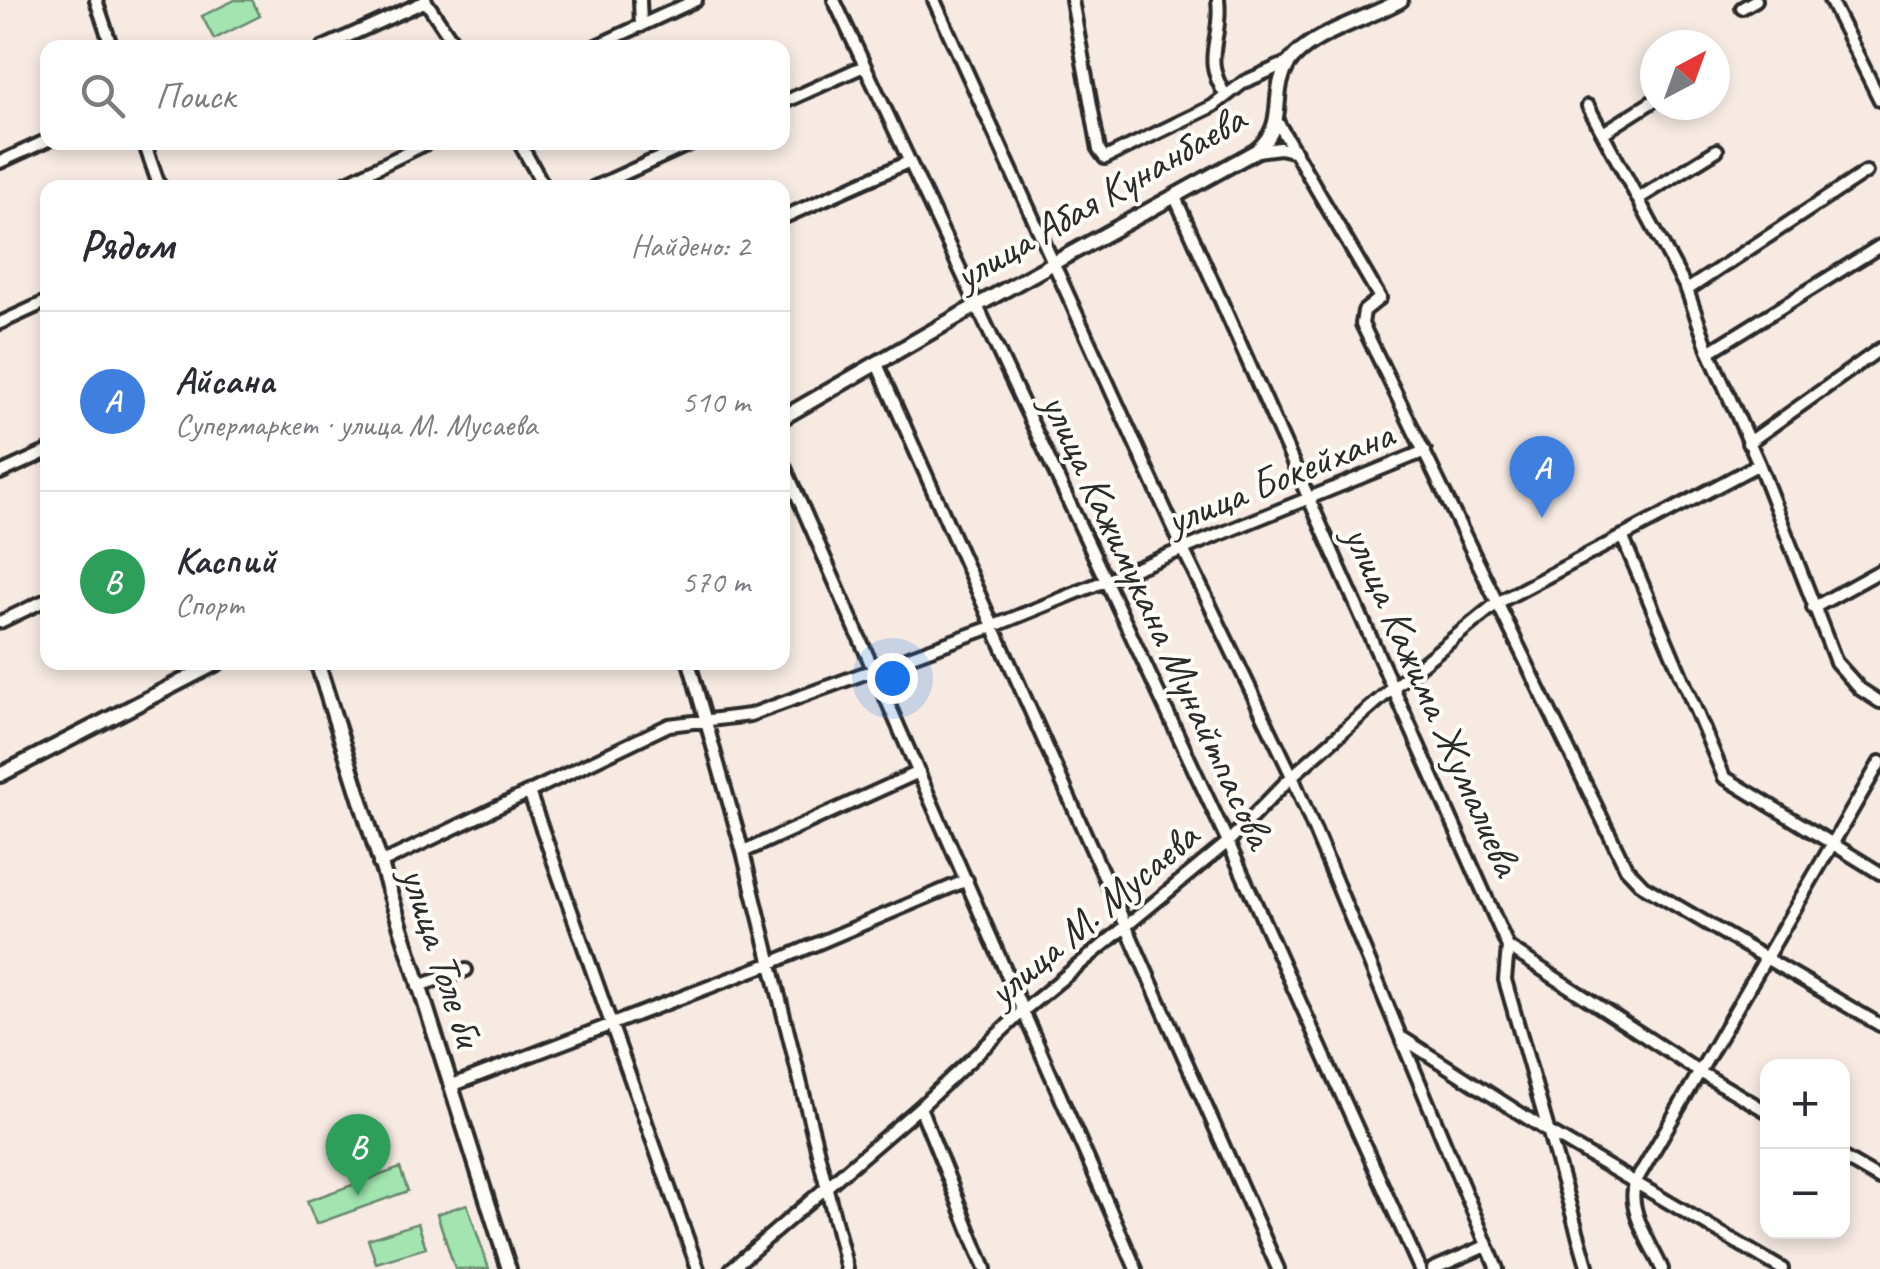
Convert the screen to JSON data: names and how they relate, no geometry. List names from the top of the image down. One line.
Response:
{"streets":{"street":["улица Абая Кунанбаева","улица Бокейхана","улица Кажимукана Мунайтпасова","улица Кажима Жумалиева","улица М. Мусаева","улица Толе би"]},"crossings":[["улица Абая Кунанбаева","улица Кажимукана Мунайтпасова"],["улица Абая Кунанбаева","улица Кажима Жумалиева"],["улица Бокейхана","улица Кажимукана Мунайтпасова"],["улица Бокейхана","улица Кажима Жумалиева"],["улица Бокейхана","улица Толе би"],["улица Кажимукана Мунайтпасова","улица М. Мусаева"],["улица Кажима Жумалиева","улица М. Мусаева"]],"north":"top right","page":{"search":"Поиск","heading":["Рядом","Найдено: 2"],"list":[{"mark":"A","name":"Айсана","note":"Супермаркет · улица М. Мусаева","value":"510 m"},{"mark":"B","name":"Каспий","note":"Спорт","value":"570 m"}],"pins":["A","B"],"map_buttons":["+","−"]}}
